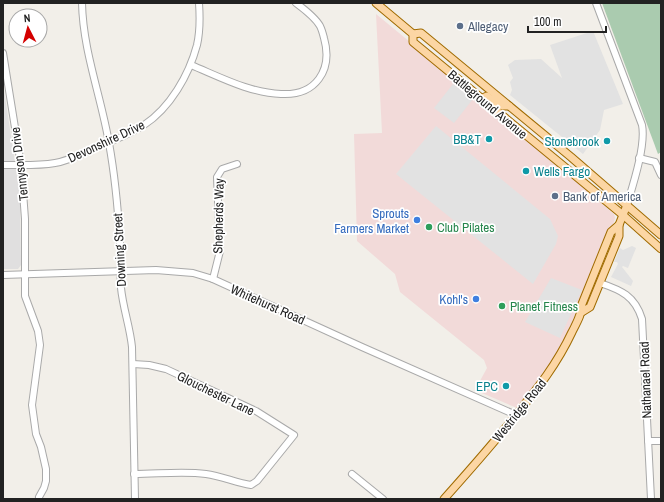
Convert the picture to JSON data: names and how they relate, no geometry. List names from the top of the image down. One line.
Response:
{"streets":{"main road":["Battleground Avenue","Westridge Road"],"street":["Devonshire Drive","Tennyson Drive","Shepherds Way","Downing Street","Whitehurst Road","Nathanael Road","Glouchester Lane"]},"crossings":[["Battleground Avenue","Westridge Road"],["Devonshire Drive","Tennyson Drive"],["Devonshire Drive","Downing Street"],["Tennyson Drive","Whitehurst Road"],["Shepherds Way","Whitehurst Road"],["Downing Street","Whitehurst Road"],["Downing Street","Glouchester Lane"],["Whitehurst Road","Westridge Road"],["Nathanael Road","Westridge Road"]],"places":["Allegacy","BB&T","Stonebrook","Wells Fargo","Bank of America","Sprouts Farmers Market","Club Pilates","Kohl's","Planet Fitness","EPC"],"scale_bar":"100 m","north":"top"}
